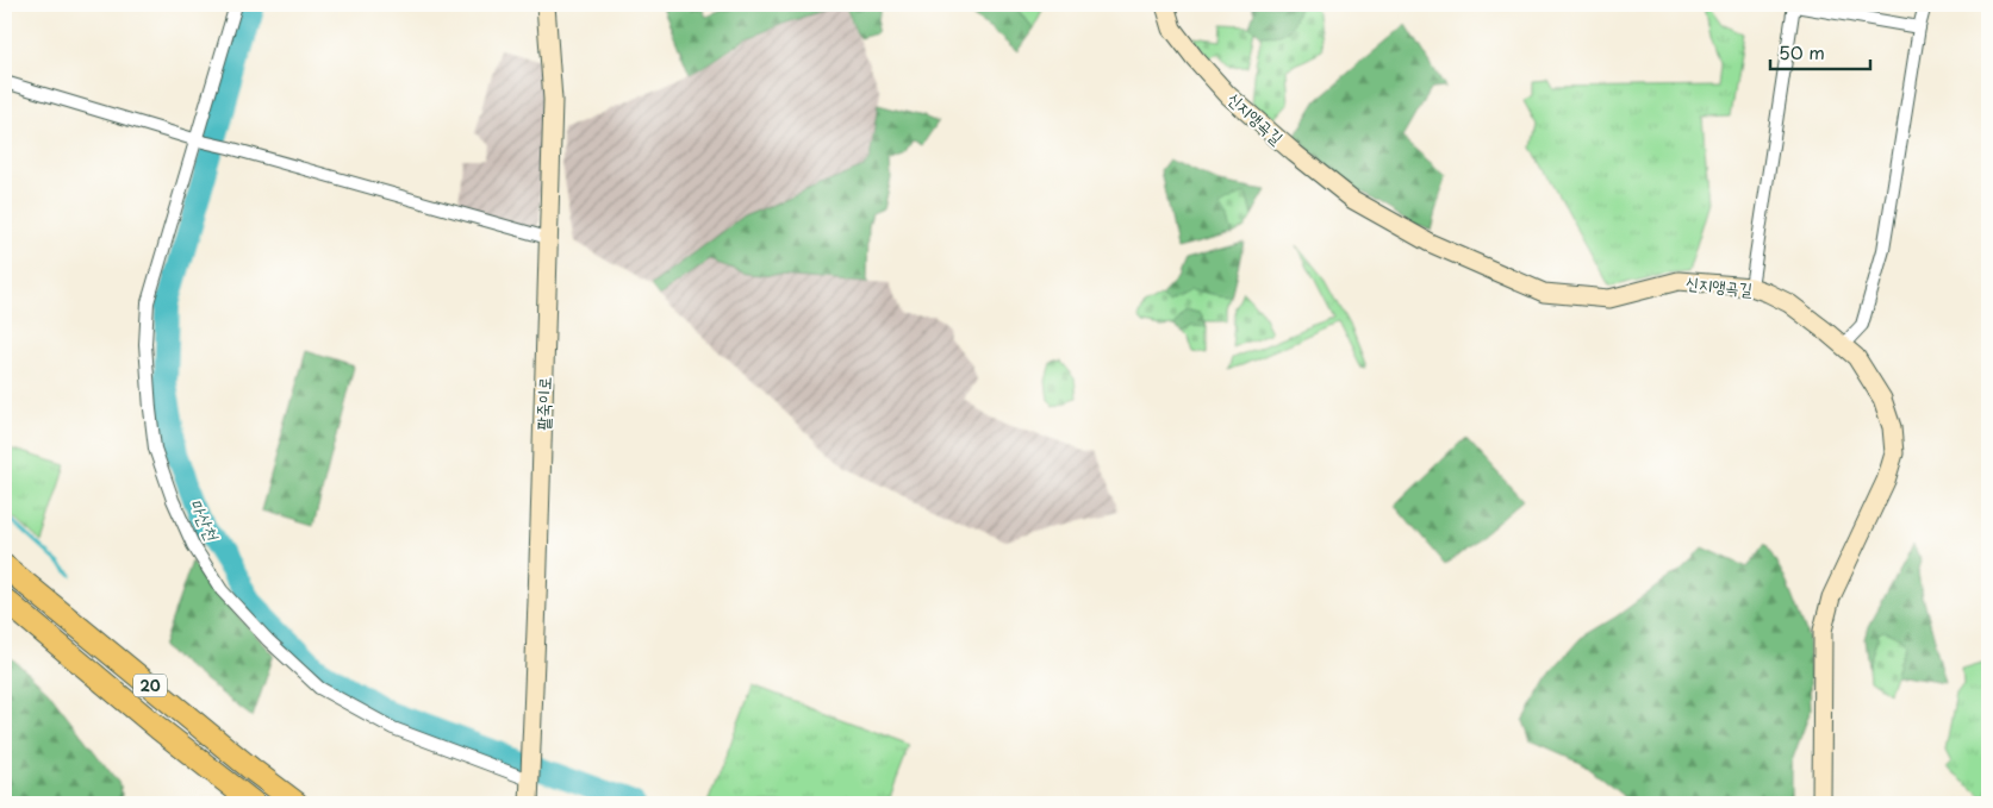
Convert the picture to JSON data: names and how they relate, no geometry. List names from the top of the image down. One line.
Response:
{"streets":{"highway":["20"],"street":["신지앵곡길","팥죽이로"]},"water":["마산천"],"scale_bar":"50 m"}
